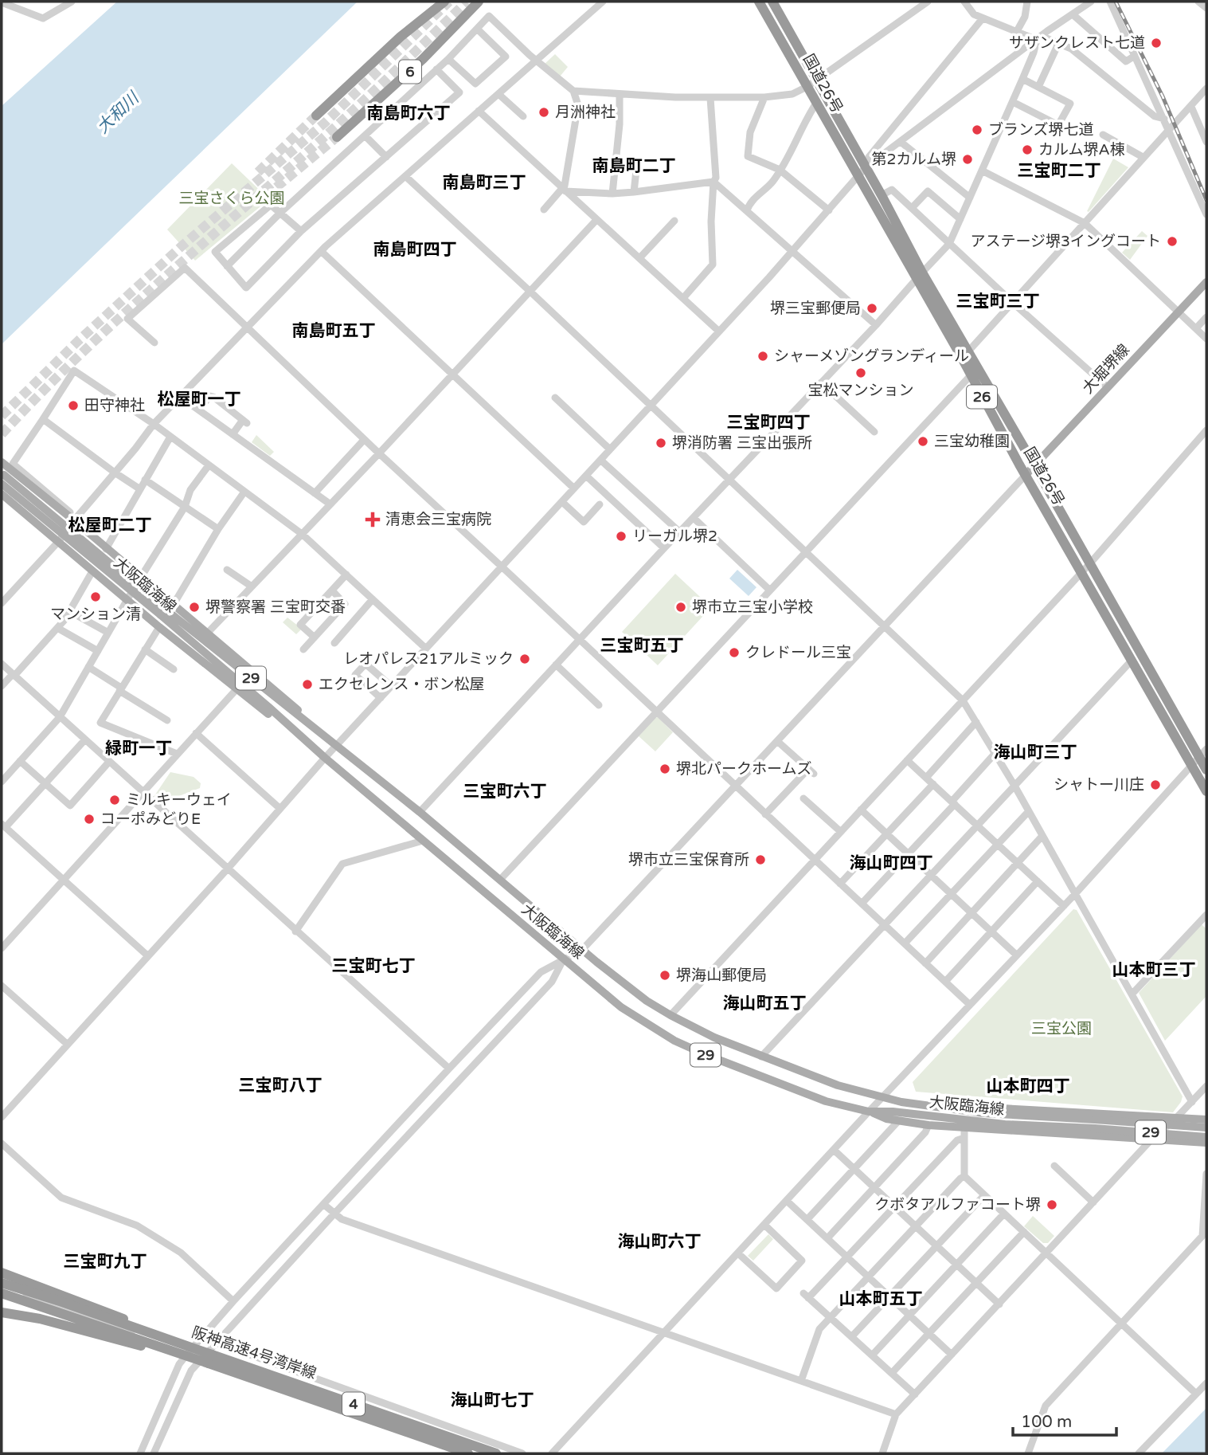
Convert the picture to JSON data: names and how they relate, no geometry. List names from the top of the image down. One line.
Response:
{"streets":{"highway":["6","国道26号","26","阪神高速4号湾岸線","4"],"main road":["大堀堺線","大阪臨海線","29"]},"crossings":[["国道26号","大堀堺線"],["大阪臨海線","29"],["阪神高速4号湾岸線","4"]],"districts":["南島町六丁","南島町二丁","三宝町二丁","南島町三丁","南島町四丁","三宝町三丁","南島町五丁","松屋町一丁","三宝町四丁","松屋町二丁","三宝町五丁","緑町一丁","海山町三丁","三宝町六丁","海山町四丁","三宝町七丁","山本町三丁","海山町五丁","三宝町八丁","山本町四丁","海山町六丁","三宝町九丁","山本町五丁","海山町七丁"],"water":["大和川"],"parks":["三宝さくら公園","三宝公園"],"places":{"other":["サザンクレスト七道","月洲神社","ブランズ堺七道","カルム堺A棟","第2カルム堺","アステージ堺3イングコート","堺三宝郵便局","シャーメゾングランディール","宝松マンション","田守神社","三宝幼稚園","堺消防署 三宝出張所","リーガル堺2","マンション清","堺警察署 三宝町交番","堺市立三宝小学校","クレドール三宝","レオパレス21アルミック","エクセレンス・ボン松屋","堺北パークホームズ","シャトー川庄","ミルキーウェイ","コーポみどりE","堺市立三宝保育所","堺海山郵便局","クボタアルファコート堺"],"health":["清恵会三宝病院"]},"scale_bar":"100 m"}
